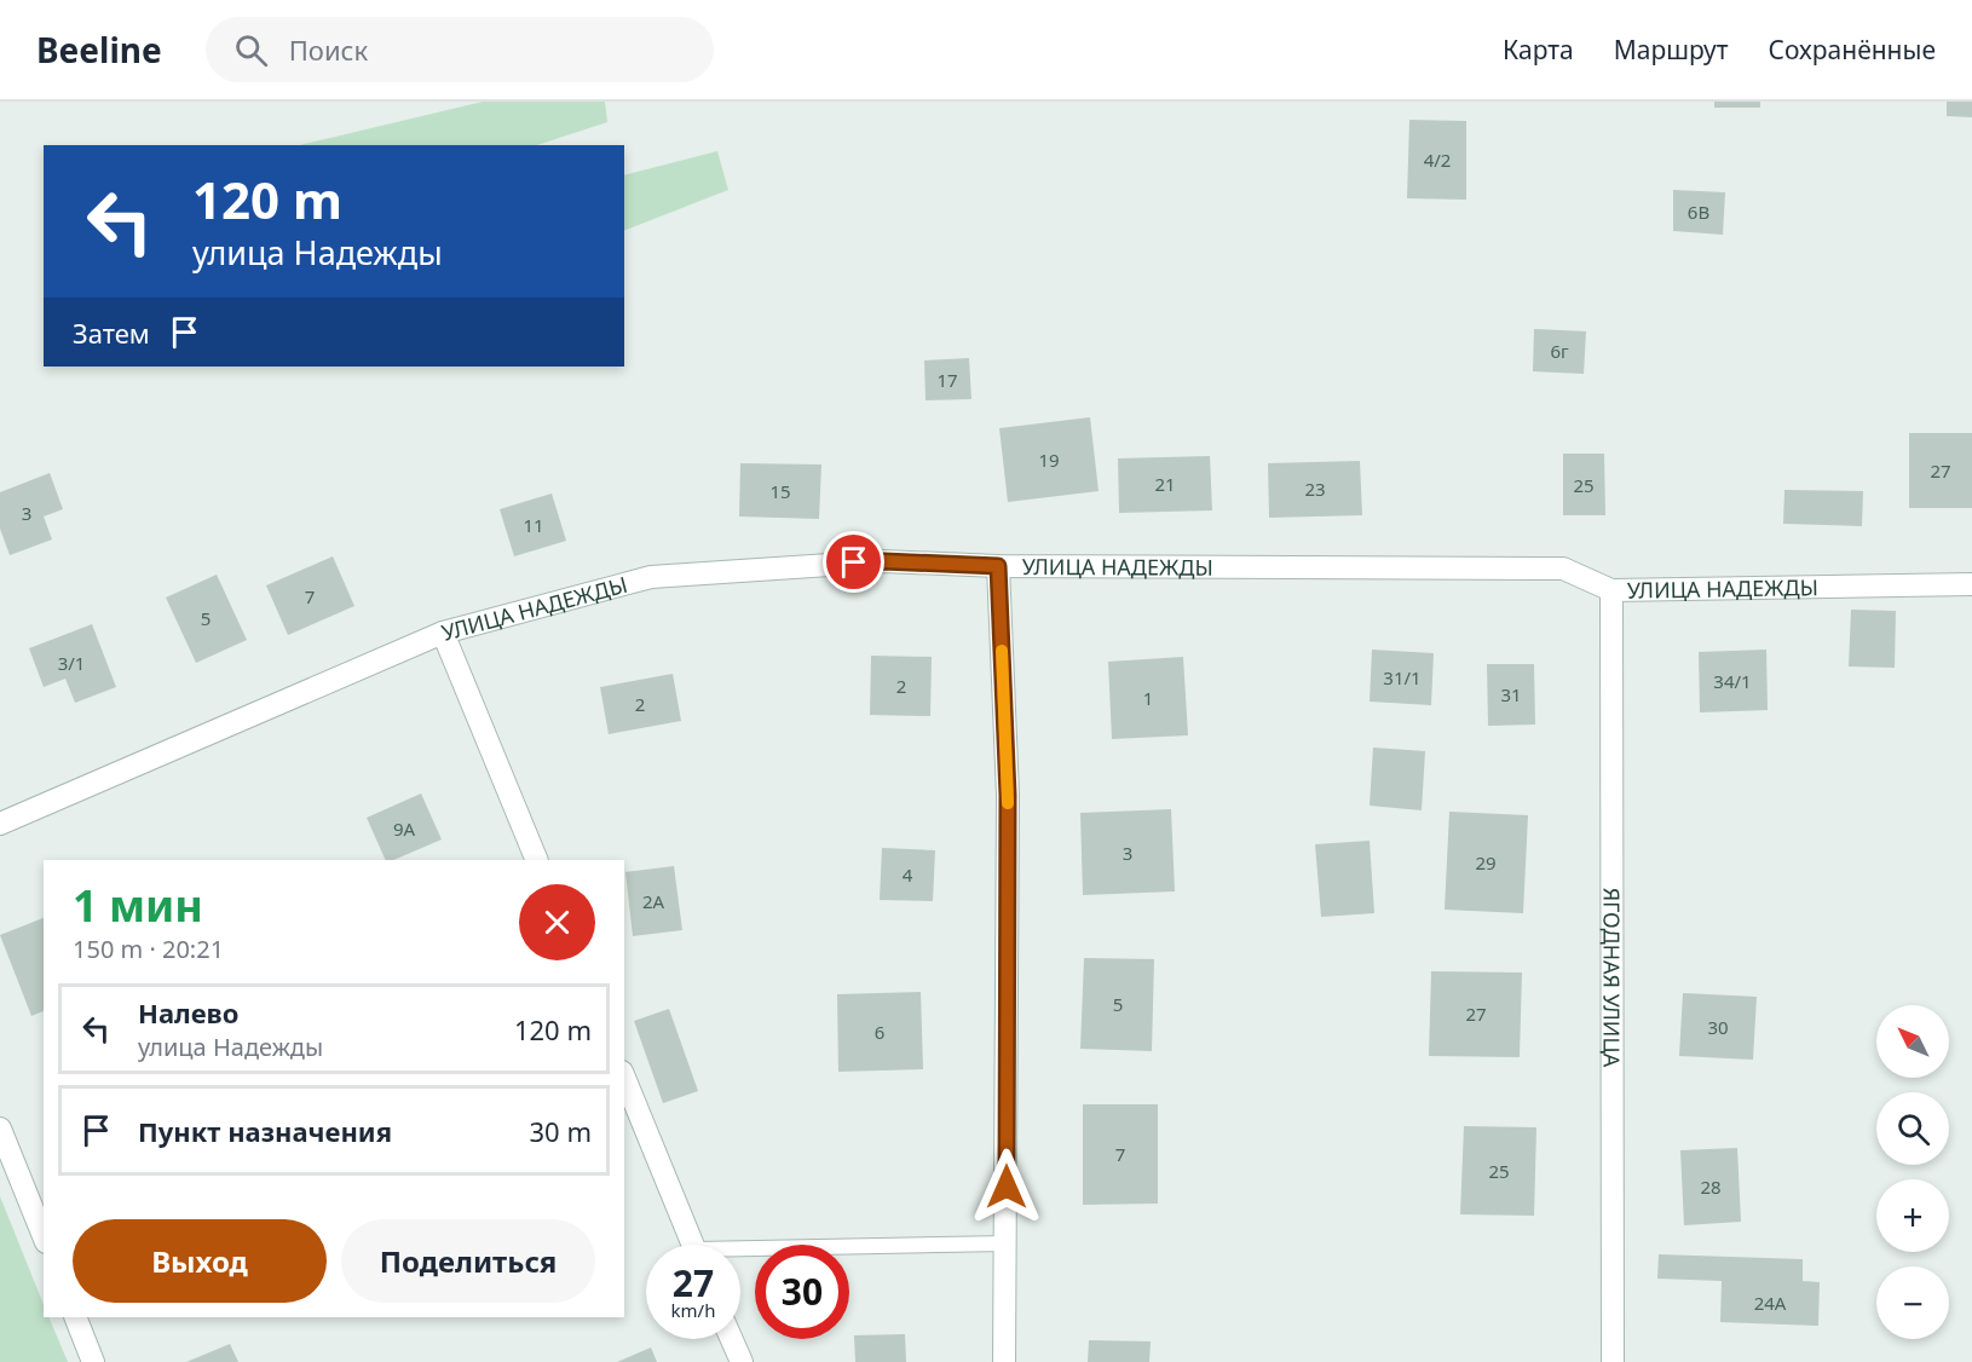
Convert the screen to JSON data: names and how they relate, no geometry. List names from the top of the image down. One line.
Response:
{"streets":{"street":["УЛИЦА НАДЕЖДЫ","ЯГОДНАЯ УЛИЦА"]},"crossings":[["УЛИЦА НАДЕЖДЫ","ЯГОДНАЯ УЛИЦА"]],"house_numbers":["4/2","6В","6г","17","19","27","21","25","23","15","3","11","7","5","3/1","31/1","34/1","2","31","1","2","9А","3","29","4","2А","5","27","30","6","7","25","28","24А"],"north":"top left","page":{"header":"Beeline","search":"Поиск","nav":["Карта","Маршрут","Сохранённые"],"turn":["120 m","улица Надежды"],"then":"Затем","heading":["1 мин","150 m · 20:21"],"list":[{"name":"Налево","note":"улица Надежды","value":"120 m"},{"name":"Пункт назначения","value":"30 m"}],"map_buttons":["+","−"],"buttons":["Выход","Поделиться"],"speed":"27 km/h","limit":"30"}}
